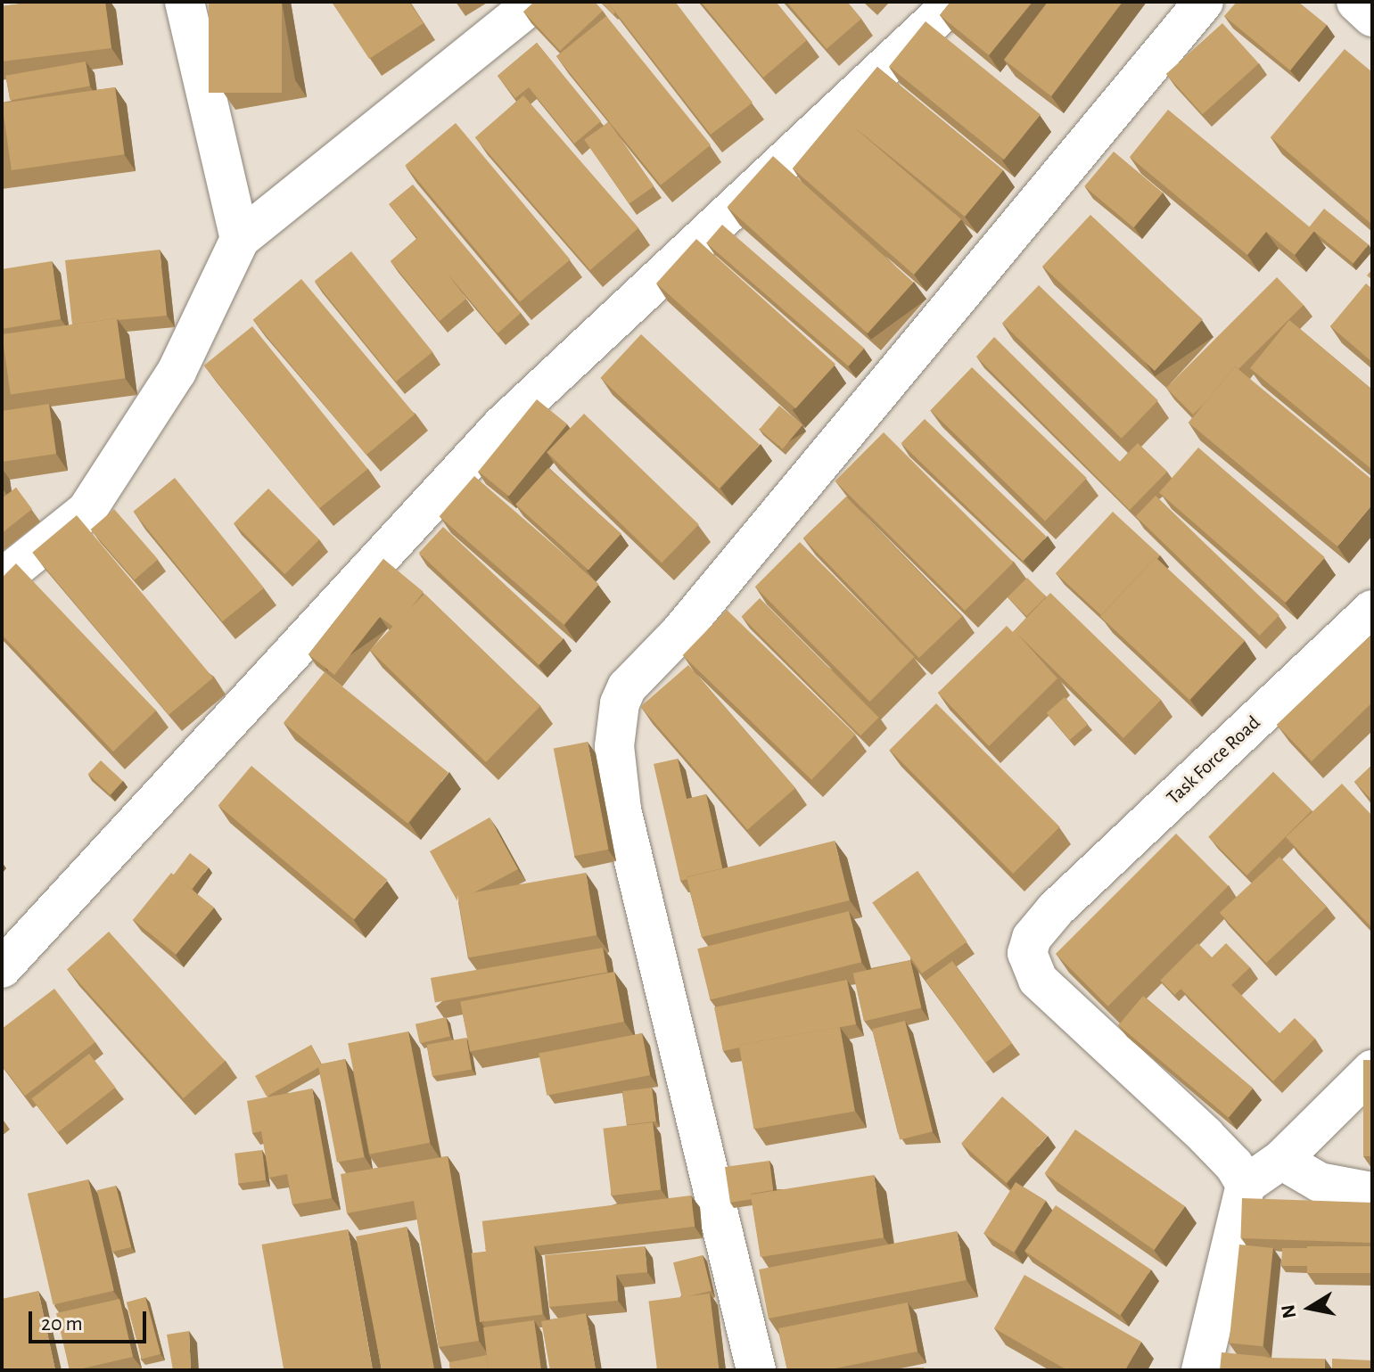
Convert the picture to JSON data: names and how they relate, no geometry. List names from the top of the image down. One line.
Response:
{"streets":{"street":["Task Force Road"]},"scale_bar":"20 m","north":"left"}
